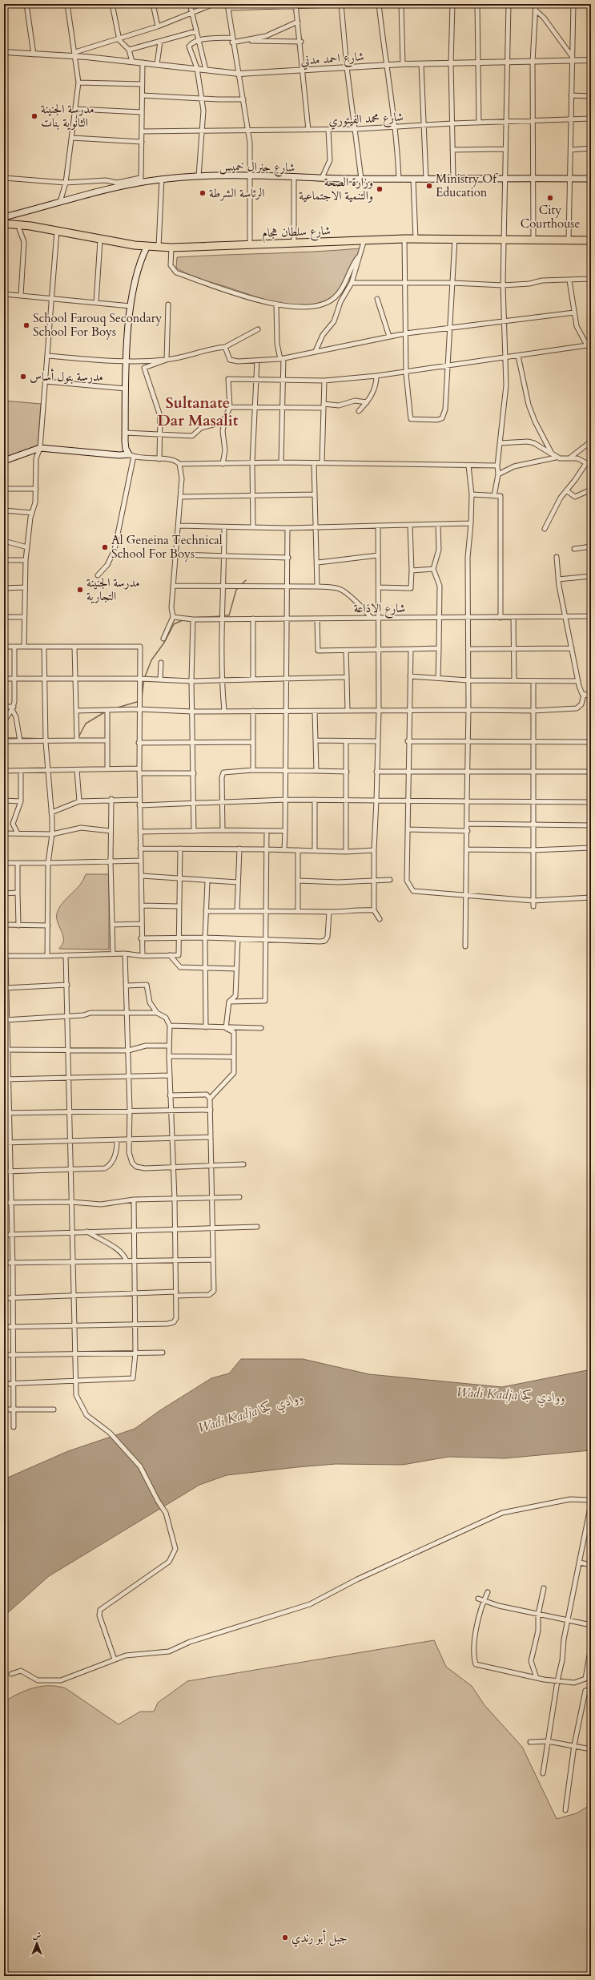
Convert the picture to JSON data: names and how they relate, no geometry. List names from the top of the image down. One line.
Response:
{"streets":{"highway":["شارع سلطان هجام"],"main road":["شارع جنرال خميس"],"street":["شارع احمد مدني","شارع محمد الفيتوري","شارع الاذاعة"]},"districts":["Sultanate Dar Masalit"],"water":["Wadi Kadja ووادي كجا"],"places":["مدرسة الجنينة الثانوية بنات","Ministry Of Education","وزارة الصحة والتنمية الاجتماعية","الرئاسة الشرطة","City Courthouse","School Farouq Secondary School For Boys","مدرسة بتول أساس","Al Geneina Technical School For Boys","مدرسة الجنينة التجارية","جبل أبو رندي"],"north":"top"}
